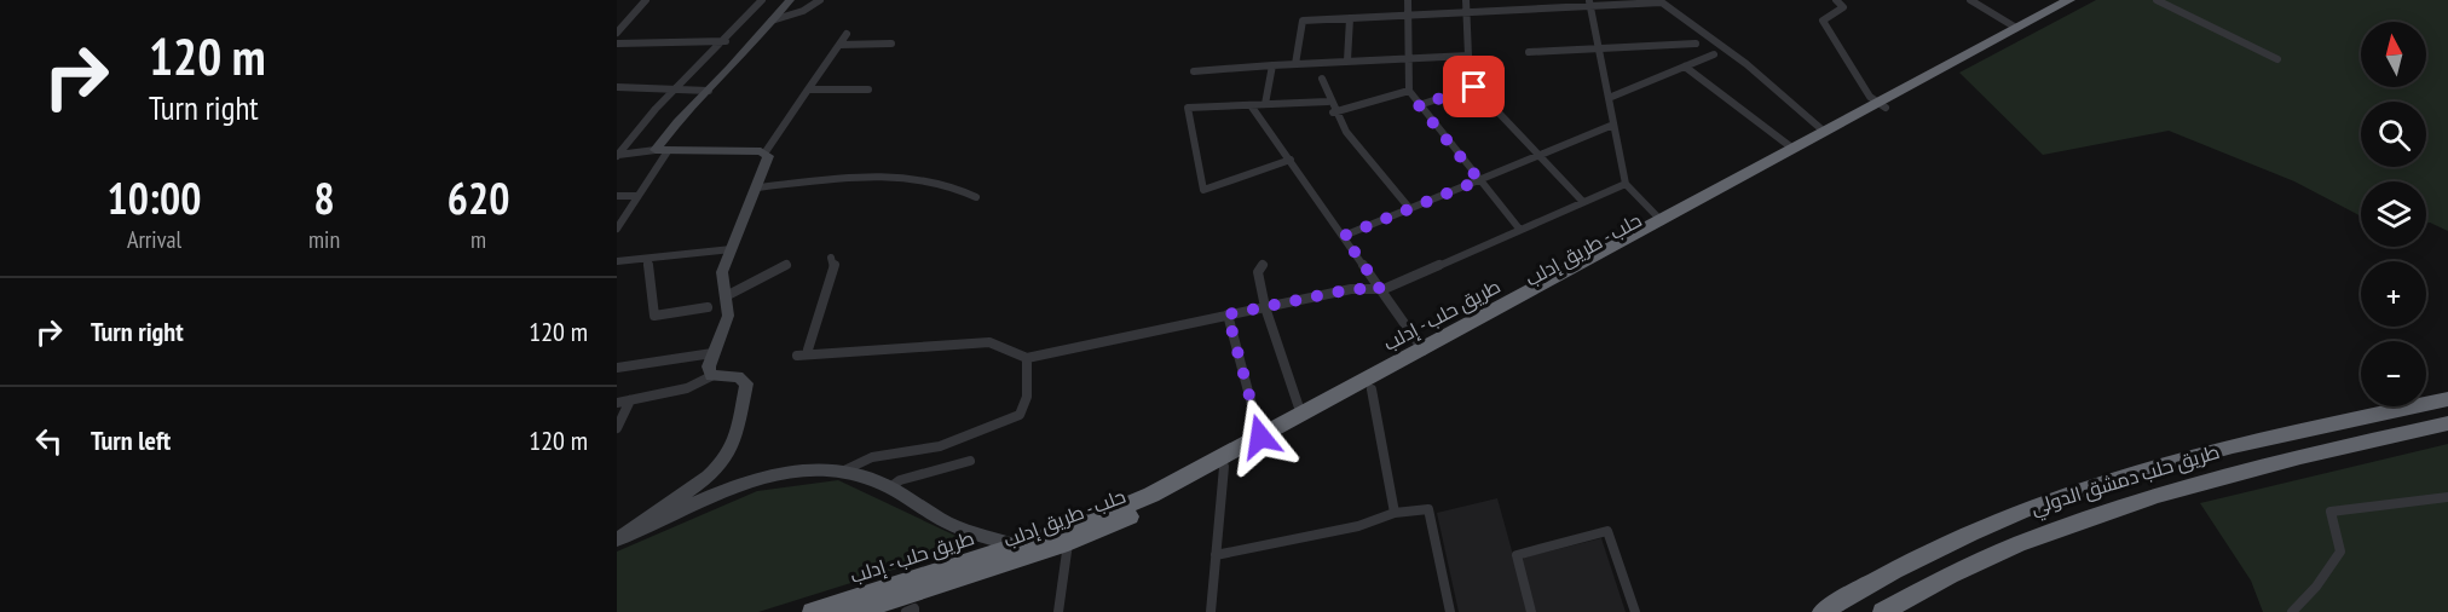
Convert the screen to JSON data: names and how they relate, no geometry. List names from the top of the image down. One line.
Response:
{"streets":{"highway":["حلب - طريق إدلب","طريق حلب - إدلب","طريق حلب دمشق الدولي"]},"crossings":[["حلب - طريق إدلب","طريق حلب - إدلب"]],"north":"top","page":{"turn":["120 m","Turn right"],"map_buttons":["+","−"],"eta":["10:00","Arrival","8","min","620","m"],"list":[{"name":"Turn right","value":"120 m"},{"name":"Turn left","value":"120 m"}]}}
